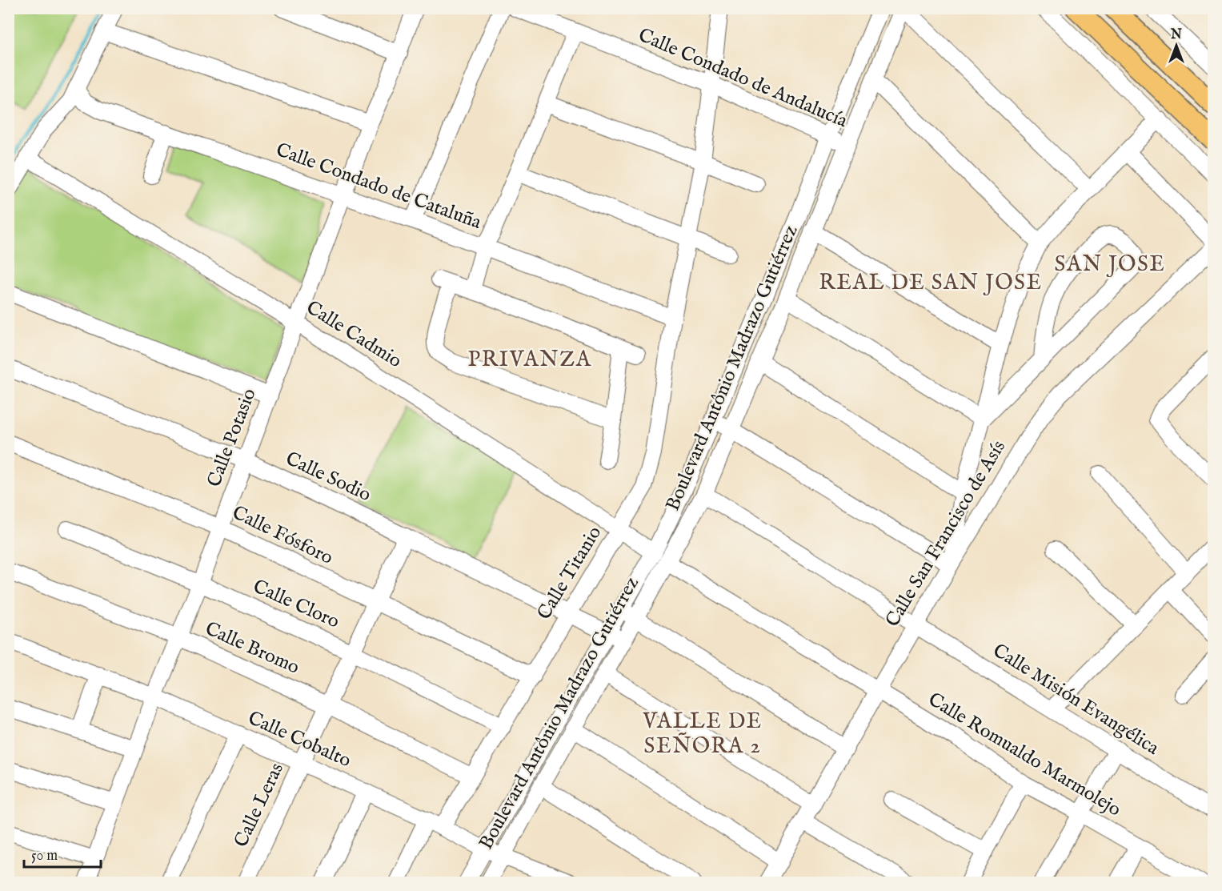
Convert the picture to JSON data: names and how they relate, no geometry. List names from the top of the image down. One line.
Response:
{"streets":{"street":["Calle Condado de Andalucía","Calle Condado de Cataluña","Calle Cadmio","Boulevard Antônio Madrazo Gutiérrez","Calle Potasio","Calle Sodio","Calle San Francisco de Asís","Calle Fósforo","Calle Titanio","Calle Cloro","Calle Bromo","Calle Misión Evangélica","Calle Cobalto","Calle Romualdo Marmolejo","Calle Leras"]},"crossings":[["Calle Condado de Andalucía","Boulevard Antônio Madrazo Gutiérrez"],["Calle Condado de Andalucía","Calle Titanio"],["Calle Condado de Cataluña","Calle Potasio"],["Calle Condado de Cataluña","Calle Titanio"],["Calle Cadmio","Boulevard Antônio Madrazo Gutiérrez"],["Calle Cadmio","Calle Potasio"],["Calle Cadmio","Calle Titanio"],["Boulevard Antônio Madrazo Gutiérrez","Calle Sodio"],["Boulevard Antônio Madrazo Gutiérrez","Calle Misión Evangélica"],["Boulevard Antônio Madrazo Gutiérrez","Calle Cobalto"],["Calle Potasio","Calle Sodio"],["Calle Potasio","Calle Fósforo"],["Calle Potasio","Calle Cloro"],["Calle Potasio","Calle Bromo"],["Calle Potasio","Calle Cobalto"],["Calle Sodio","Calle Titanio"],["Calle Sodio","Calle Leras"],["Calle San Francisco de Asís","Calle Misión Evangélica"],["Calle San Francisco de Asís","Calle Romualdo Marmolejo"],["Calle Fósforo","Calle Titanio"],["Calle Fósforo","Calle Leras"],["Calle Titanio","Calle Cloro"],["Calle Titanio","Calle Bromo"],["Calle Titanio","Calle Cobalto"],["Calle Cloro","Calle Leras"],["Calle Bromo","Calle Leras"],["Calle Cobalto","Calle Leras"]],"districts":["SAN JOSE","REAL DE SAN JOSE","PRIVANZA","VALLE DE SEÑORA 2"],"scale_bar":"50 m","north":"top"}
